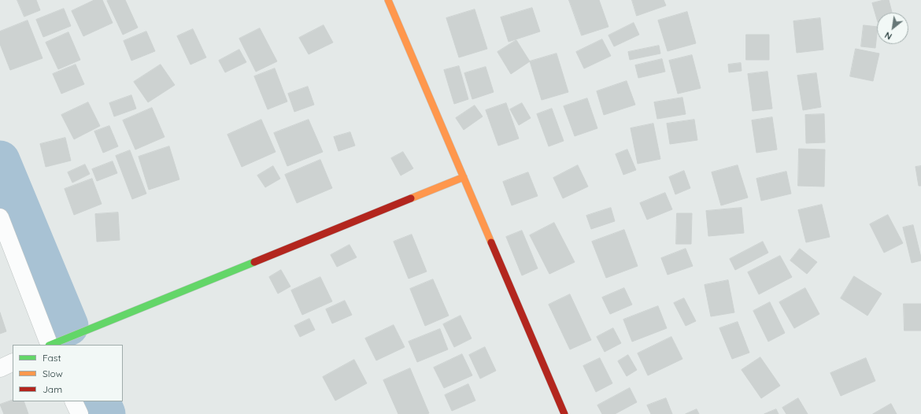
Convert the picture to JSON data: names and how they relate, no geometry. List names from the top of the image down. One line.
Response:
{"legend":["Fast","Slow","Jam"],"north":"bottom left"}
